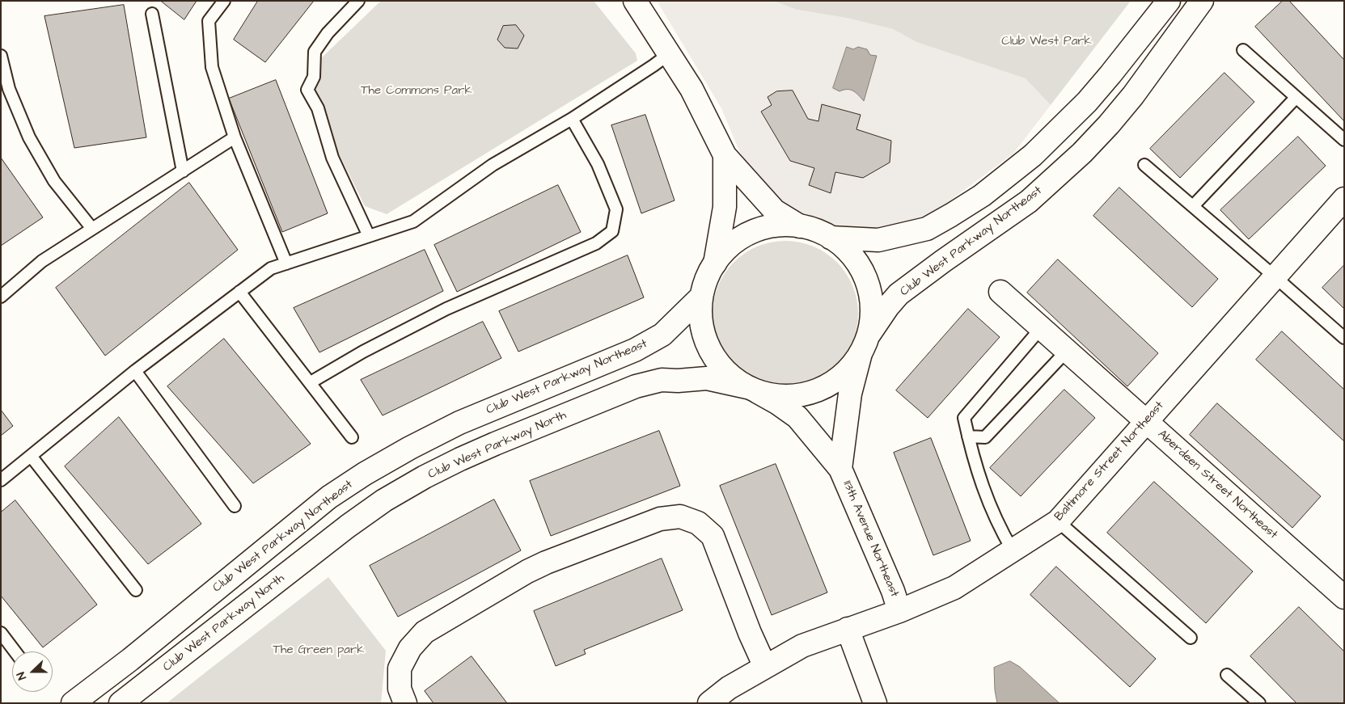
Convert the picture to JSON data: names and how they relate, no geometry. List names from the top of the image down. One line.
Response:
{"streets":{"street":["Club West Parkway Northeast","Club West Parkway North","Baltimore Street Northeast","Aberdeen Street Northeast","113th Avenue Northeast"]},"crossings":[["Club West Parkway Northeast","Club West Parkway North"],["Club West Parkway Northeast","113th Avenue Northeast"],["Club West Parkway North","113th Avenue Northeast"],["Baltimore Street Northeast","Aberdeen Street Northeast"],["Baltimore Street Northeast","113th Avenue Northeast"]],"parks":["Club West Park","The Commons Park","The Green park"],"north":"left"}
